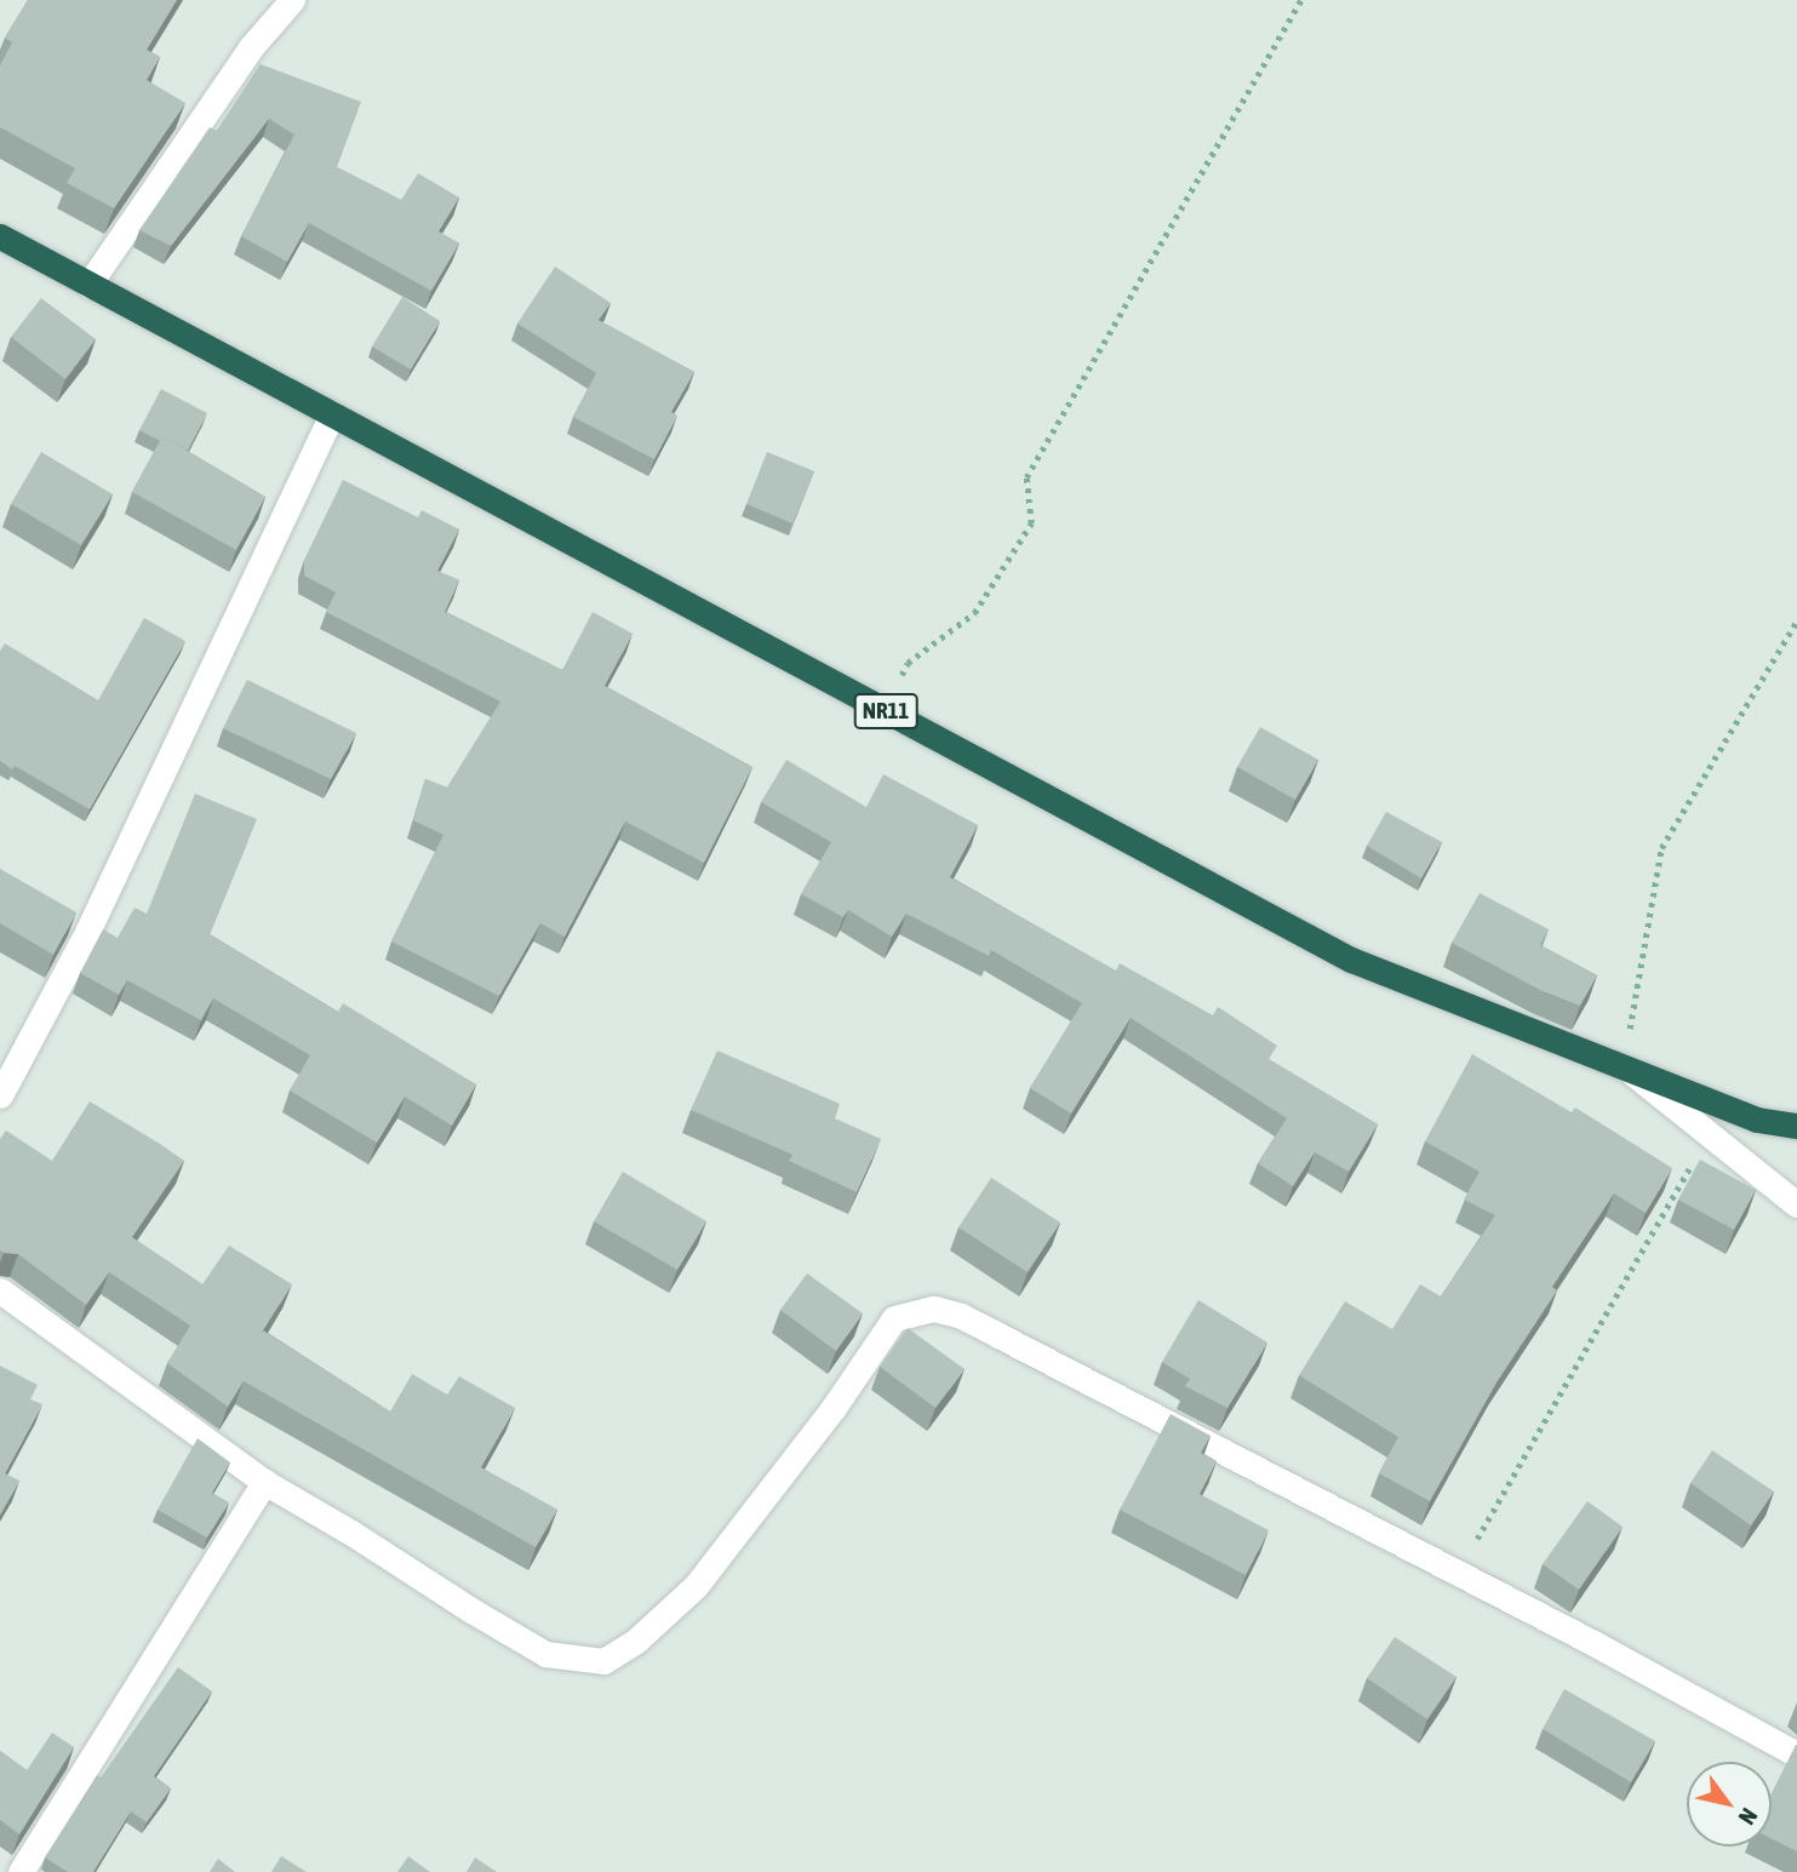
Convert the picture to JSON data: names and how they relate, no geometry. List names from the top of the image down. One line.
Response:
{"streets":{"highway":["NR11"]},"north":"bottom right"}
